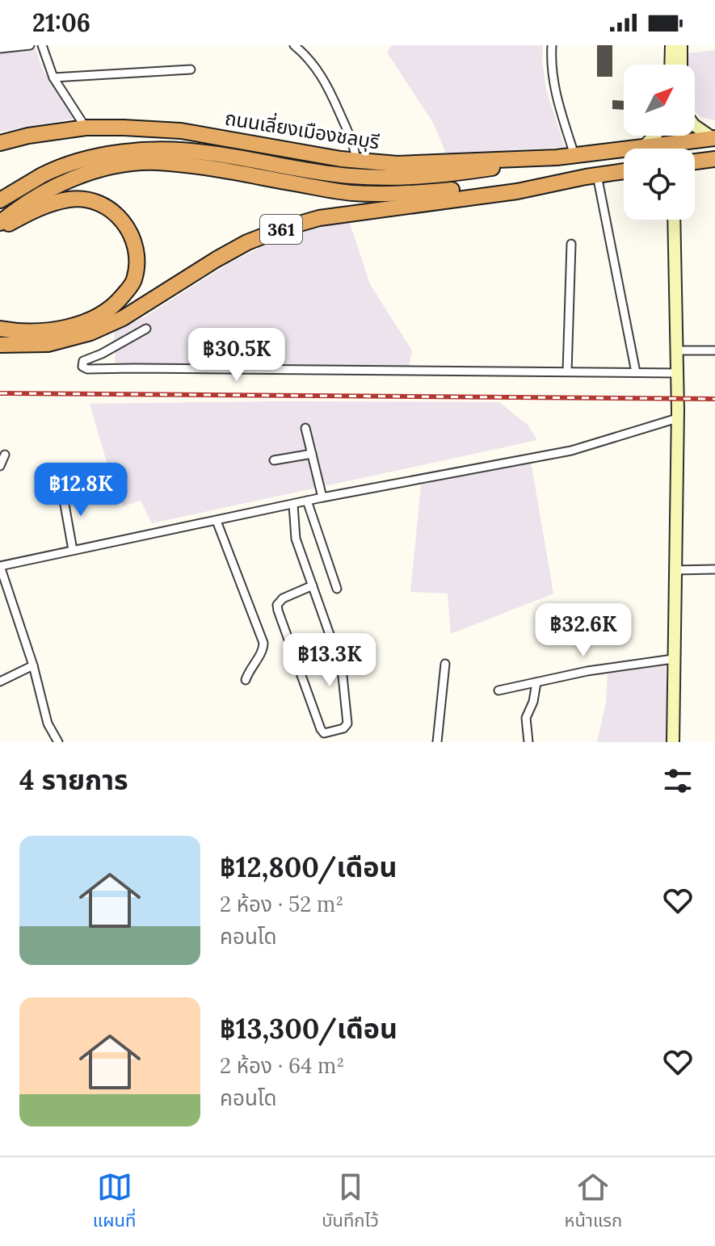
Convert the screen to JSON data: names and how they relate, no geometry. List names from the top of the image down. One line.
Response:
{"streets":{"highway":["ถนนเลี่ยงเมืองชลบุรี","361"]},"north":"top right","page":{"status":"21:06","price":["฿30.5K","฿12.8K","฿32.6K","฿13.3K"],"heading":"4 รายการ","list":[{"name":"฿12,800/เดือน","note":"2 ห้อง · 52 m² · คอนโด"},{"name":"฿13,300/เดือน","note":"2 ห้อง · 64 m² · คอนโด"}],"tabs":["แผนที่","บันทึกไว้","หน้าแรก"]}}
